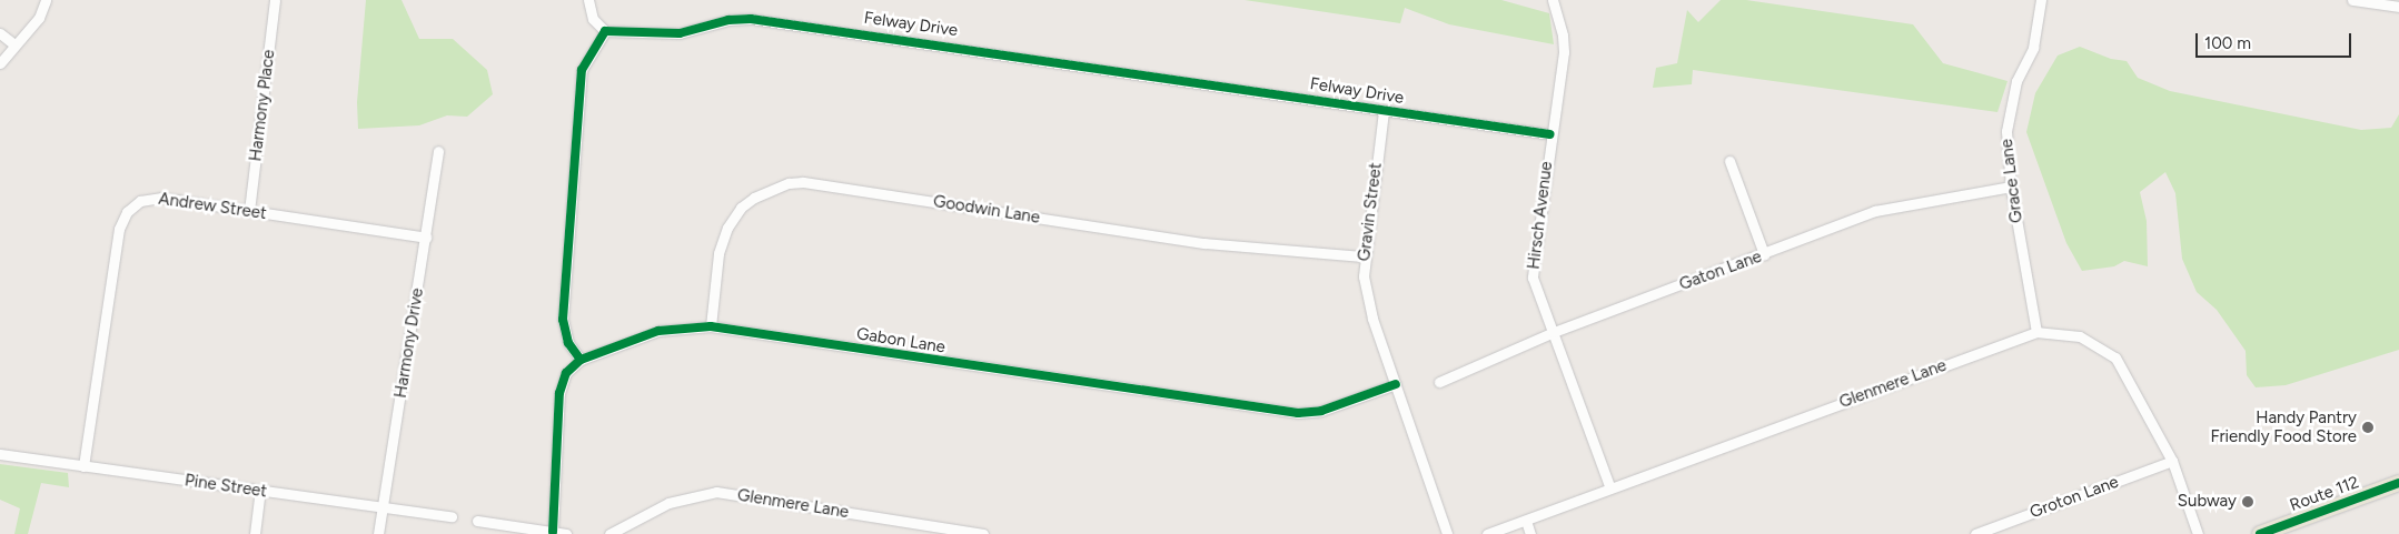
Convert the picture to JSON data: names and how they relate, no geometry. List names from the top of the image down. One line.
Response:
{"streets":{"main road":["Route 112"],"street":["Felway Drive","Harmony Place","Grace Lane","Andrew Street","Goodwin Lane","Gravin Street","Hirsch Avenue","Gaton Lane","Gabon Lane","Harmony Drive","Glenmere Lane","Pine Street","Groton Lane"]},"crossings":[["Felway Drive","Gravin Street"],["Felway Drive","Hirsch Avenue"],["Harmony Place","Andrew Street"],["Grace Lane","Gaton Lane"],["Grace Lane","Glenmere Lane"],["Andrew Street","Harmony Drive"],["Andrew Street","Pine Street"],["Goodwin Lane","Gravin Street"],["Goodwin Lane","Gabon Lane"],["Gravin Street","Gabon Lane"],["Hirsch Avenue","Gaton Lane"],["Hirsch Avenue","Glenmere Lane"],["Harmony Drive","Pine Street"],["Glenmere Lane","Groton Lane"]],"places":["Handy Pantry Friendly Food Store","Subway"],"scale_bar":"100 m"}
